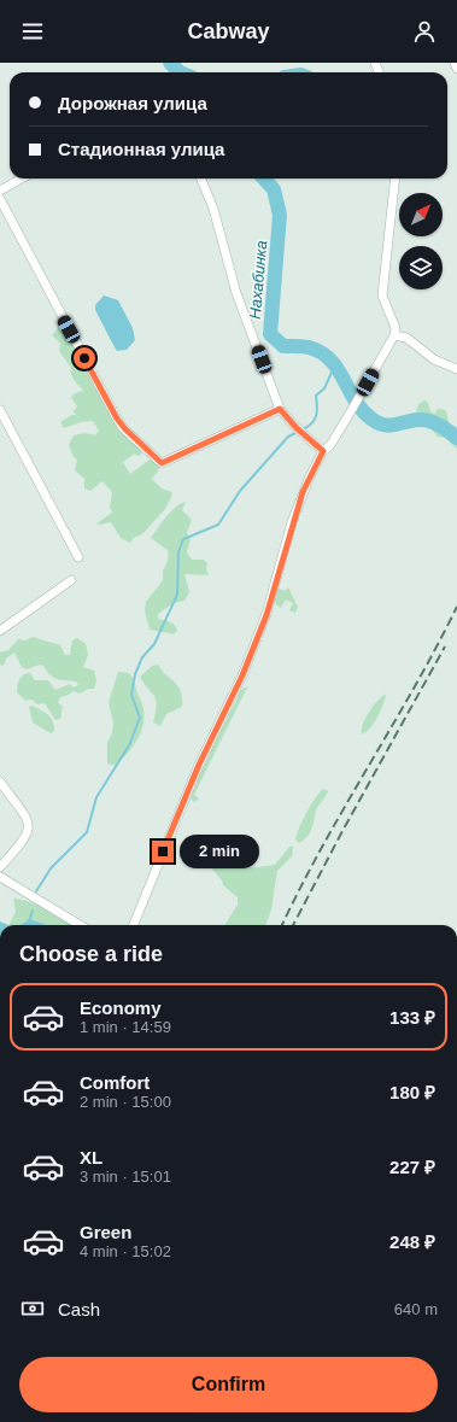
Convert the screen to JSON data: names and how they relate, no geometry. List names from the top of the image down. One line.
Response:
{"water":["Нахабинка"],"north":"top right","page":{"header":"Cabway","banner":["Дорожная улица","Стадионная улица"],"bubble":"2 min","heading":"Choose a ride","list":[{"name":"Economy","note":"1 min · 14:59","value":"133 ₽"},{"name":"Comfort","note":"2 min · 15:00","value":"180 ₽"},{"name":"XL","note":"3 min · 15:01","value":"227 ₽"},{"name":"Green","note":"4 min · 15:02","value":"248 ₽"}],"pay":["Cash","640 m"],"buttons":"Confirm"}}
